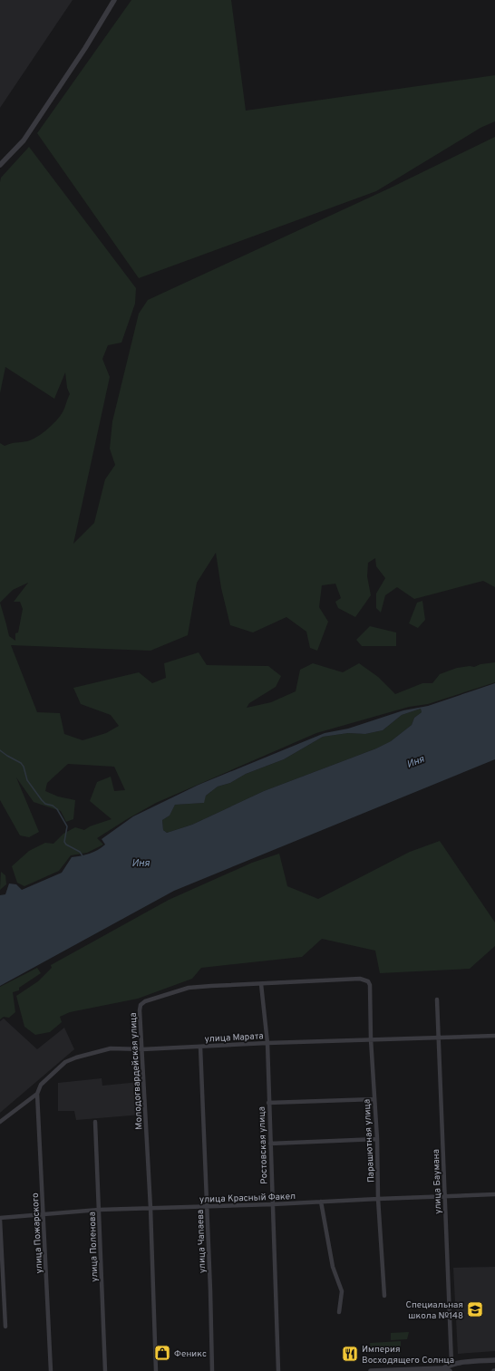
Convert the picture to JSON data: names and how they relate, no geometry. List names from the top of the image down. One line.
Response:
{"streets":{"street":["улица Марата","Молодогвардейская улица","Парашютная улица","Ростовская улица","улица Баумана","улица Красный Факел","улица Пожарского","улица Чапаева","улица Поленова"]},"crossings":[["улица Марата","Молодогвардейская улица"],["улица Марата","Парашютная улица"],["улица Марата","Ростовская улица"],["улица Марата","улица Баумана"],["улица Марата","улица Пожарского"],["улица Марата","улица Чапаева"],["Молодогвардейская улица","Парашютная улица"],["Молодогвардейская улица","Ростовская улица"],["Молодогвардейская улица","улица Красный Факел"],["Парашютная улица","улица Красный Факел"],["Ростовская улица","улица Красный Факел"],["улица Баумана","улица Красный Факел"],["улица Красный Факел","улица Пожарского"],["улица Красный Факел","улица Чапаева"],["улица Красный Факел","улица Поленова"]],"water":["Иня"],"places":{"school or university":["Специальная школа №148"],"shop":["Феникс"],"restaurant":["Империя Восходящего Солнца"]}}
